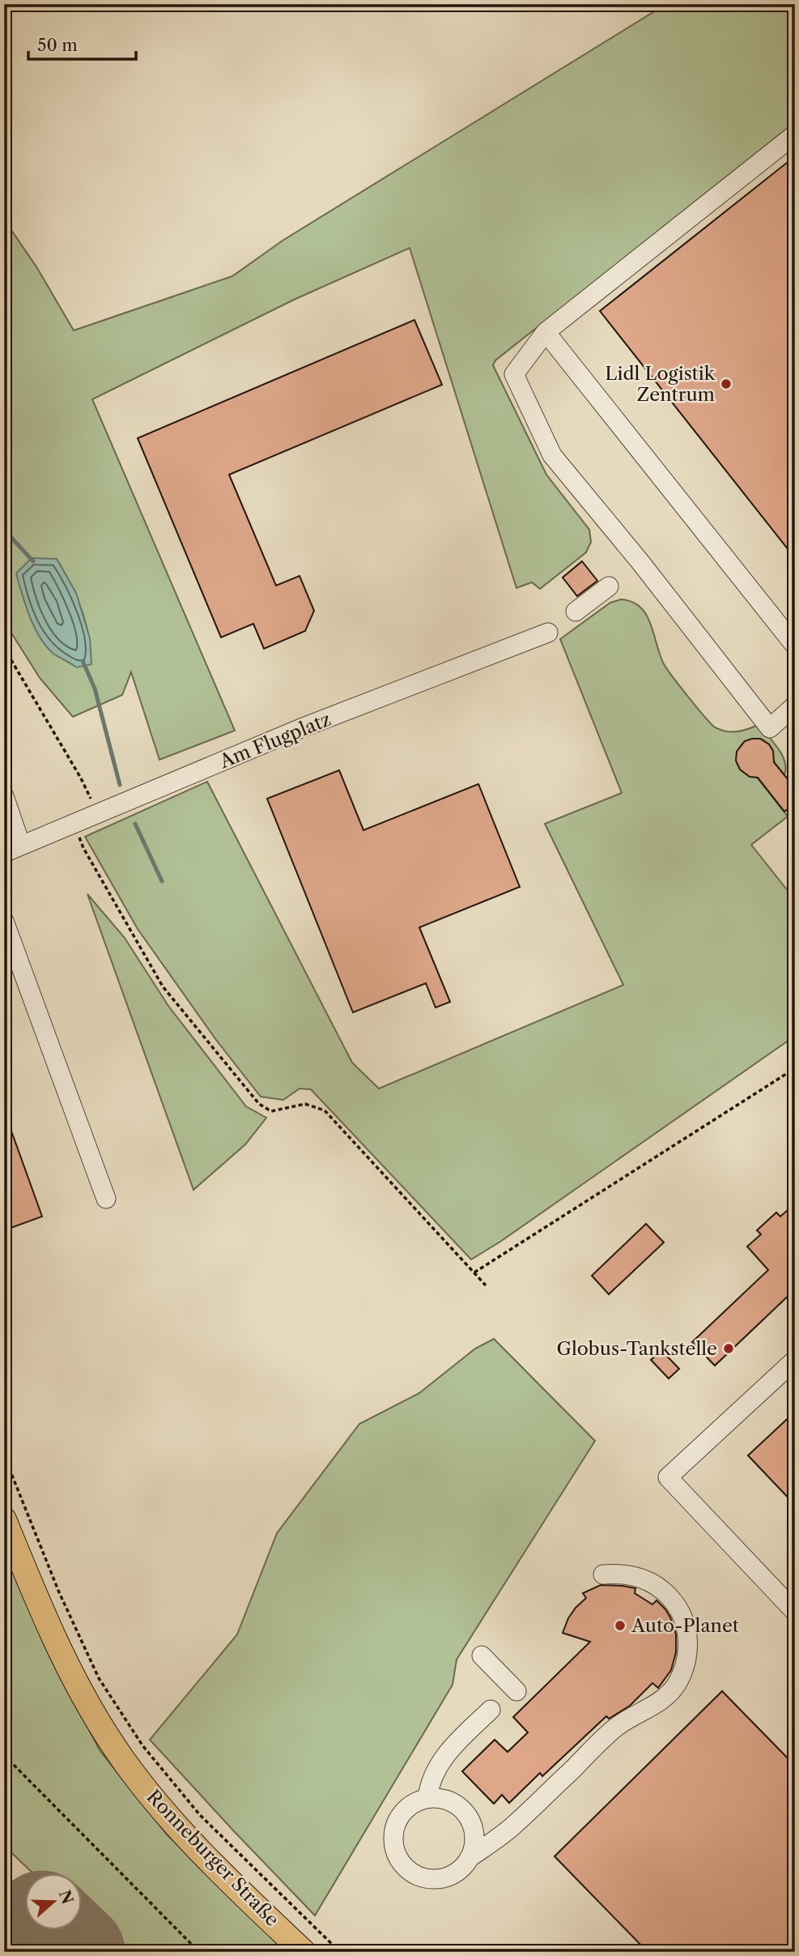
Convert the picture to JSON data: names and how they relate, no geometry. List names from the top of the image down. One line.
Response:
{"streets":{"main road":["Ronneburger Straße"],"street":["Am Flugplatz"]},"places":["Lidl Logistik Zentrum","Globus-Tankstelle","Auto-Planet"],"scale_bar":"50 m","north":"right"}
